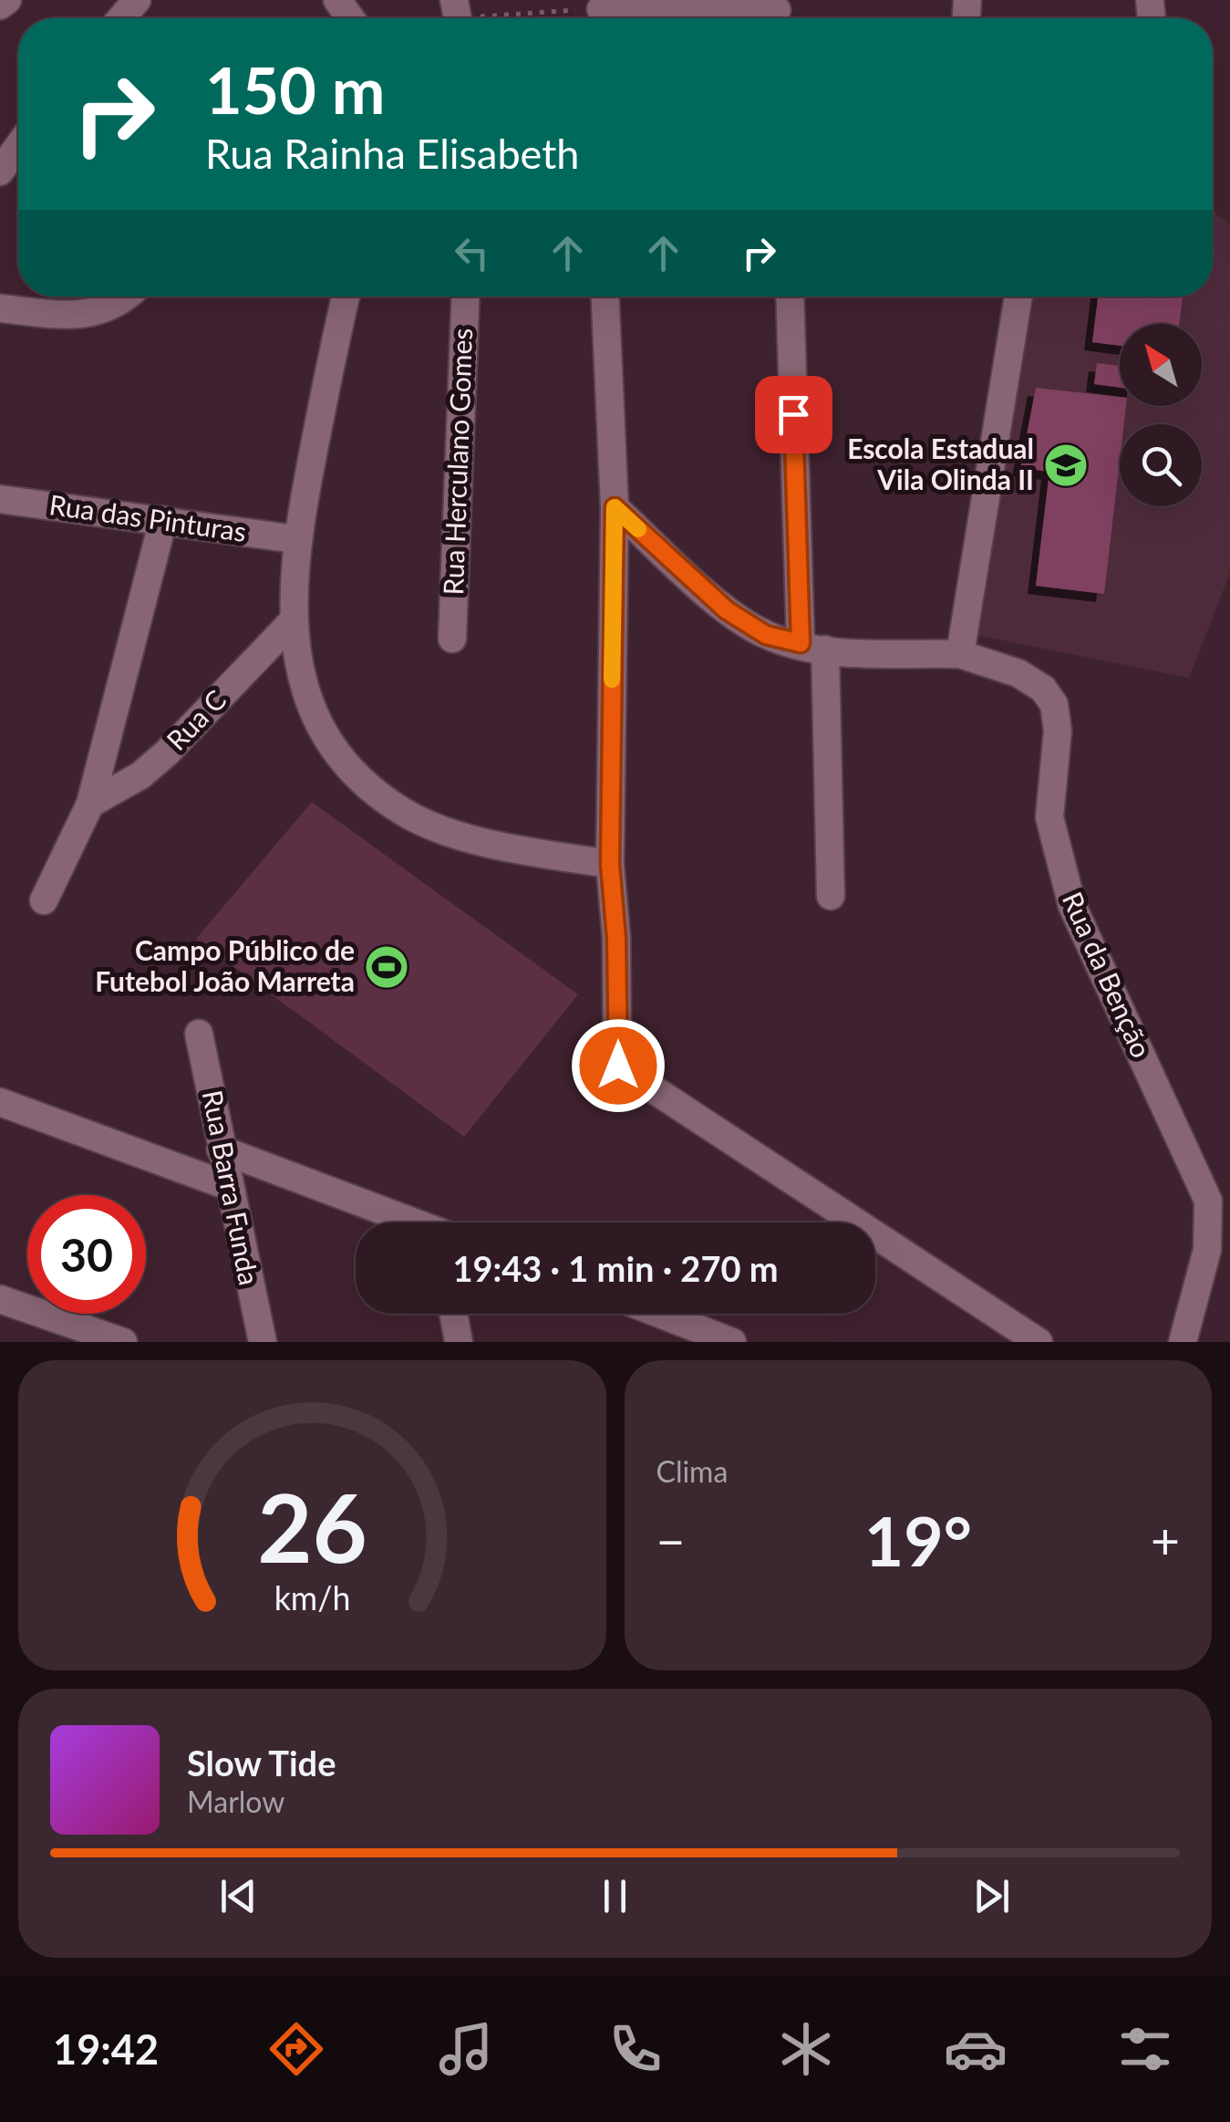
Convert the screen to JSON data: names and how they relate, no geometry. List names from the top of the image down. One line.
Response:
{"streets":{"street":["Rua Herculano Gomes","Rua das Pinturas","Rua C","Rua da Benção","Rua Barra Funda"]},"places":{"school or university":["Escola Estadual Vila Olinda II"],"sports":["Campo Público de Futebol João Marreta"]},"north":"top left","page":{"turn":["150 m","Rua Rainha Elisabeth"],"limit":"30","trip":"19:43 · 1 min · 270 m","tile":"Clima","heat":["−","19°","+"],"song":["Slow Tide","Marlow"],"tabs":"19:42","gauge":["26","km/h"]}}
